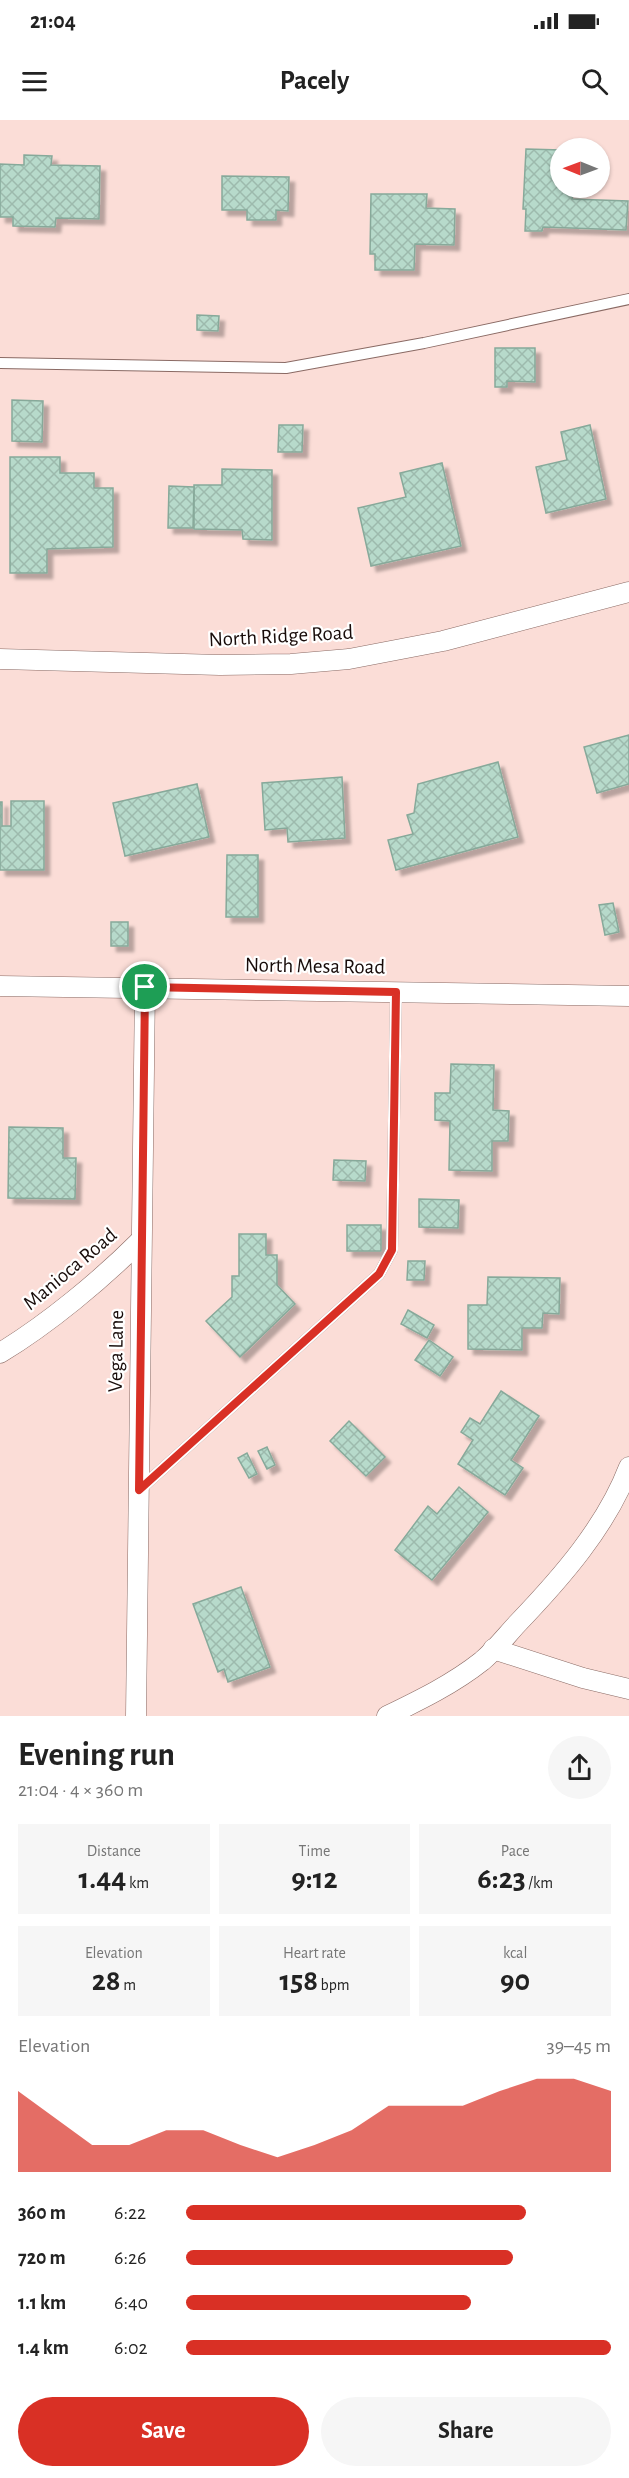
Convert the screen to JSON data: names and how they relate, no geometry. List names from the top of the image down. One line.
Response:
{"streets":{"street":["North Ridge Road","North Mesa Road","Manioca Road","Vega Lane"]},"crossings":[["North Mesa Road","Vega Lane"],["Manioca Road","Vega Lane"]],"north":"left","page":{"status":"21:04","header":"Pacely","heading":["Evening run","21:04 · 4 × 360 m"],"stats":[["Distance","1.44 km"],["Time","9:12"],["Pace","6:23 /km"],["Elevation","28 m"],["Heart rate","158 bpm"],["kcal","90"]],"chart":["Elevation","39–45 m"],"list":[{"name":"360 m","note":"6:22"},{"name":"720 m","note":"6:26"},{"name":"1.1 km","note":"6:40"},{"name":"1.4 km","note":"6:02"}],"buttons":["Save","Share"]}}
